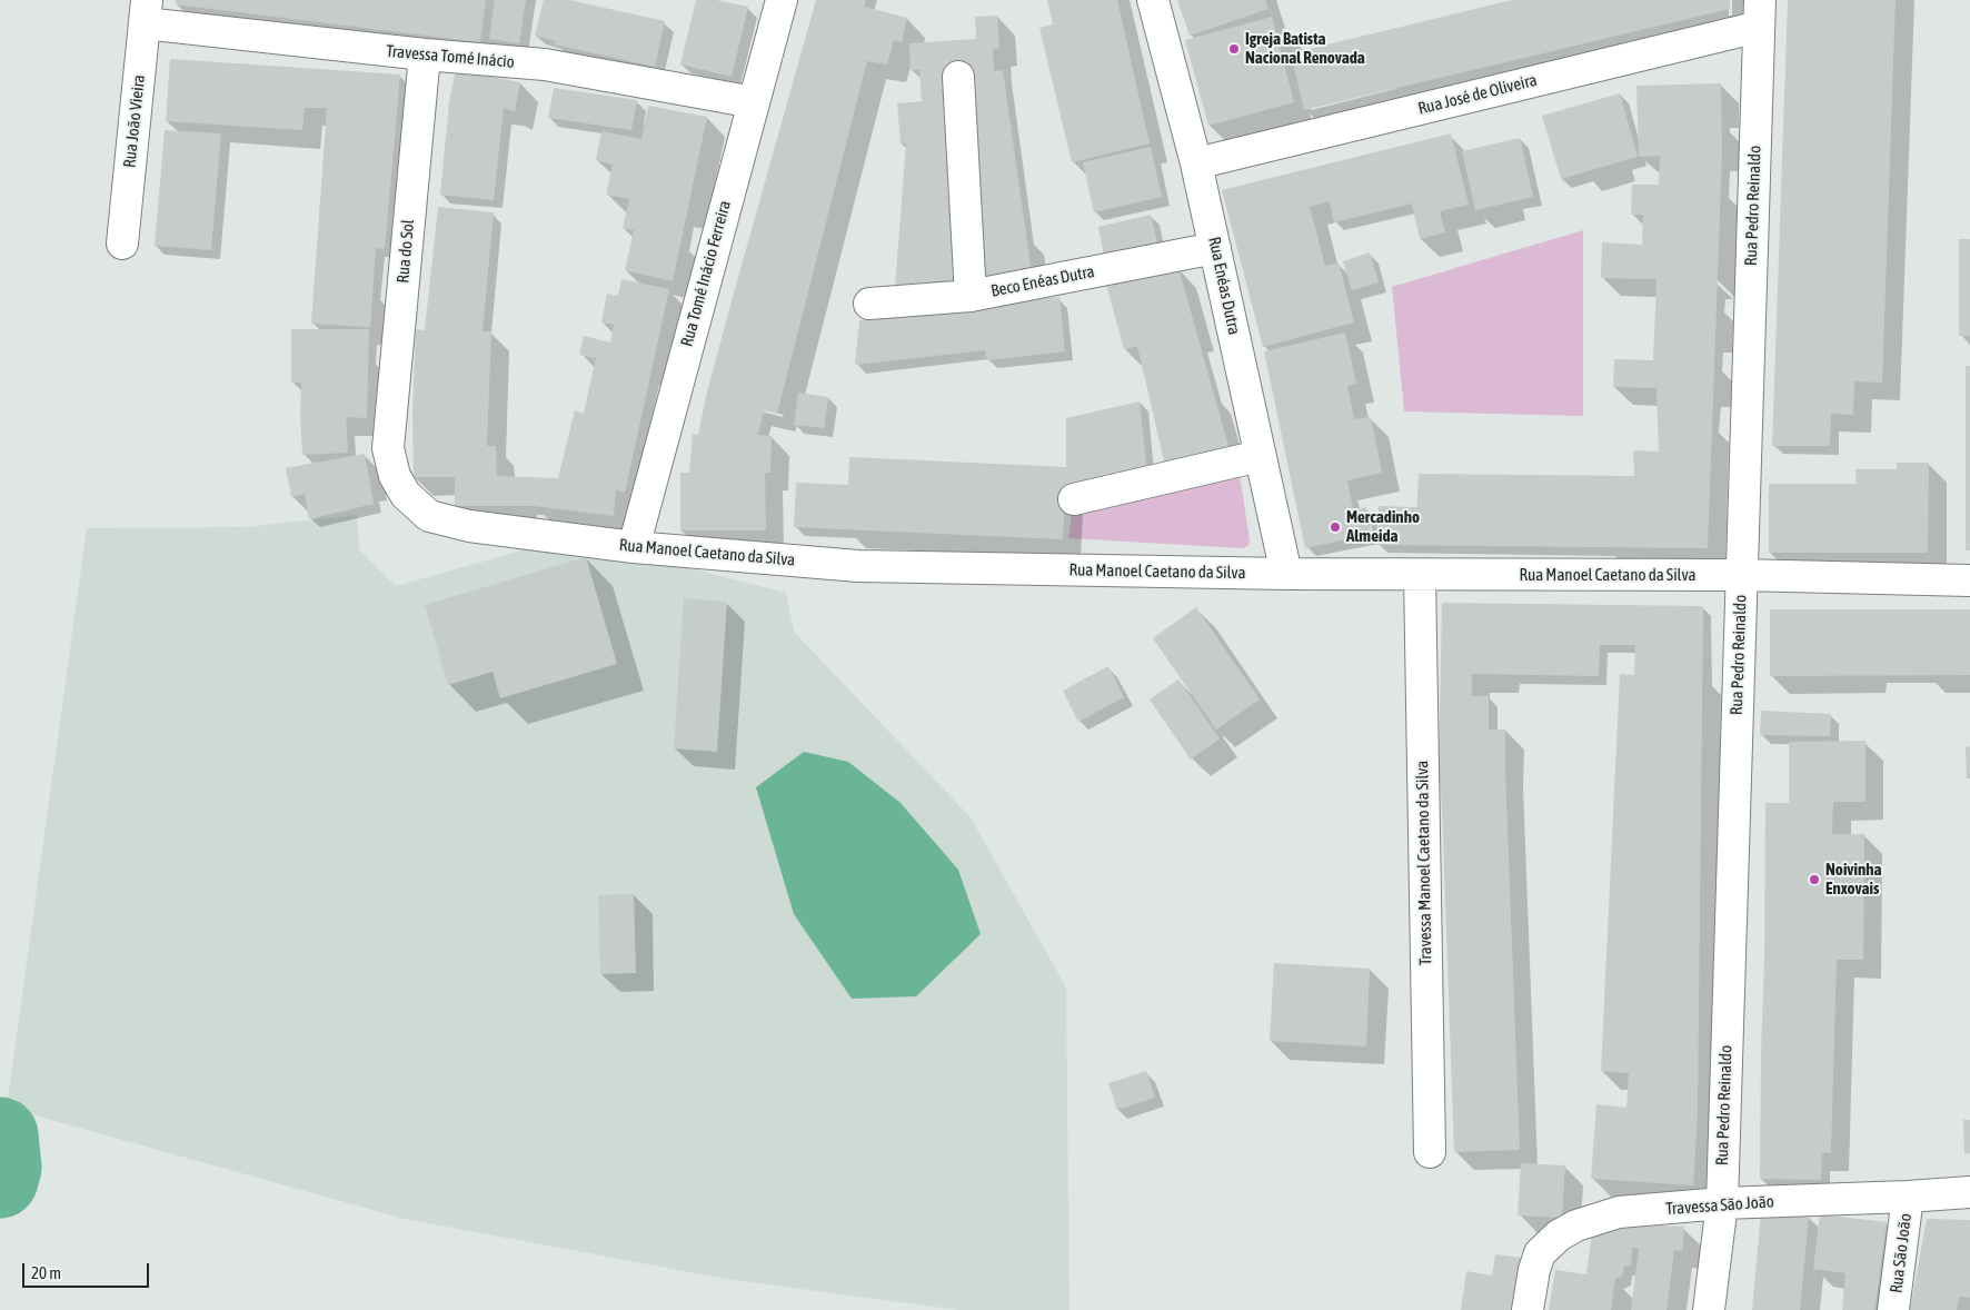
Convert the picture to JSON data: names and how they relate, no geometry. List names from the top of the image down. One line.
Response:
{"streets":{"street":["Travessa Tomé Inácio","Rua José de Oliveira","Rua João Vieira","Rua Pedro Reinaldo","Rua do Sol","Rua Tomé Inácio Ferreira","Beco Enéas Dutra","Rua Enéas Dutra","Rua Manoel Caetano da Silva","Travessa Manoel Caetano da Silva","Travessa São João","Rua São João"]},"crossings":[["Travessa Tomé Inácio","Rua João Vieira"],["Travessa Tomé Inácio","Rua do Sol"],["Travessa Tomé Inácio","Rua Tomé Inácio Ferreira"],["Rua José de Oliveira","Rua Pedro Reinaldo"],["Rua José de Oliveira","Rua Enéas Dutra"],["Rua Pedro Reinaldo","Rua Manoel Caetano da Silva"],["Rua Pedro Reinaldo","Travessa São João"],["Rua do Sol","Rua Manoel Caetano da Silva"],["Rua Tomé Inácio Ferreira","Rua Manoel Caetano da Silva"],["Beco Enéas Dutra","Rua Enéas Dutra"],["Rua Enéas Dutra","Rua Manoel Caetano da Silva"],["Rua Manoel Caetano da Silva","Travessa Manoel Caetano da Silva"],["Travessa São João","Rua São João"]],"places":["Igreja Batista Nacional Renovada","Mercadinho Almeida","Noivinha Enxovais"],"scale_bar":"20 m"}
